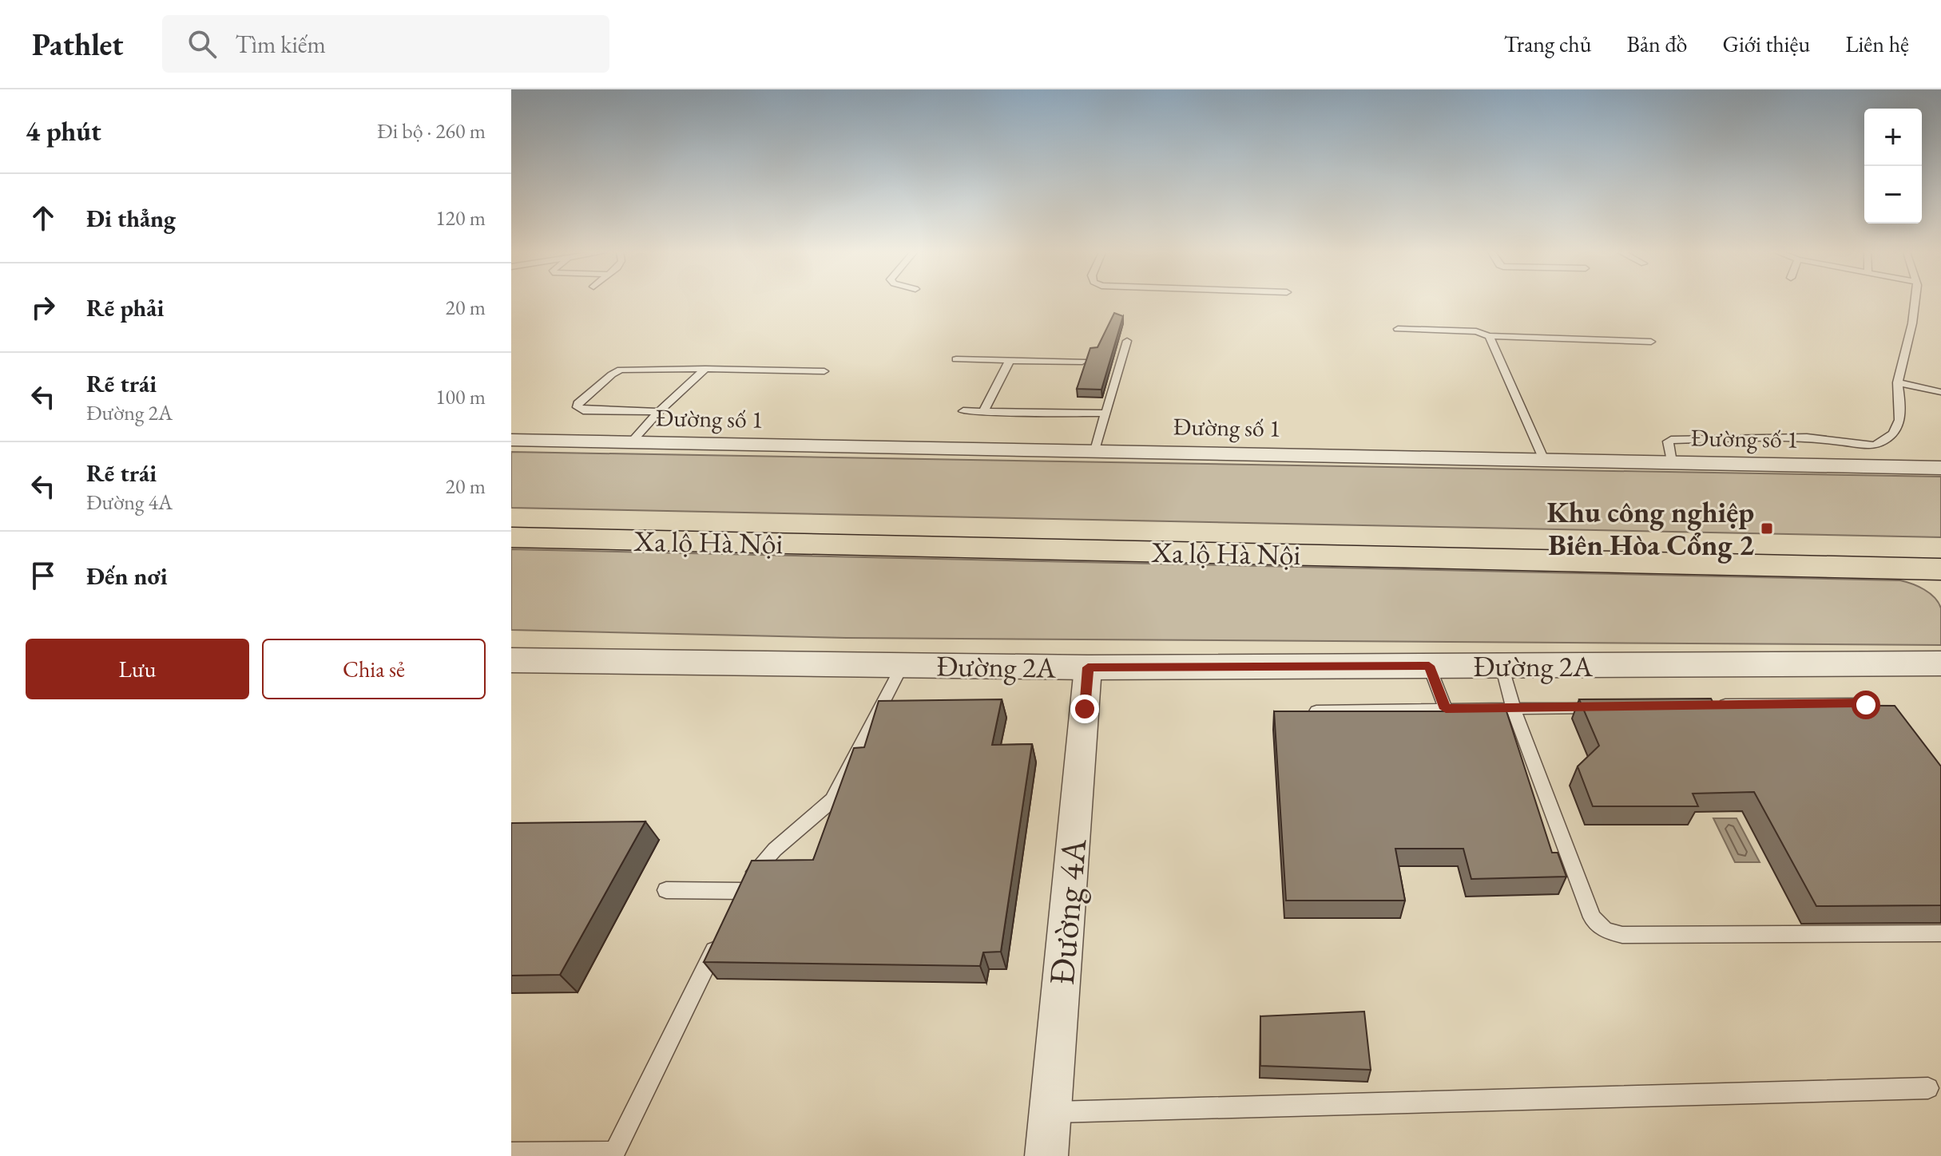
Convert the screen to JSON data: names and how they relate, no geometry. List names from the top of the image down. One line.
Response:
{"streets":{"highway":["Xa lộ Hà Nội"],"street":["Đường số 1","Đường 2A","Đường 4A"]},"crossings":[["Đường 2A","Đường 4A"]],"places":{"transit":["Khu công nghiệp Biên Hòa Cổng 2"]},"page":{"header":"Pathlet","search":"Tìm kiếm","nav":["Trang chủ","Bản đồ","Giới thiệu","Liên hệ"],"heading":["4 phút","Đi bộ · 260 m"],"map_buttons":["+","−"],"list":[["Đi thẳng","120 m"],["Rẽ phải","20 m"],["Rẽ trái","Đường 2A","100 m"],["Rẽ trái","Đường 4A","20 m"],"Đến nơi"],"buttons":["Lưu","Chia sẻ"]}}
